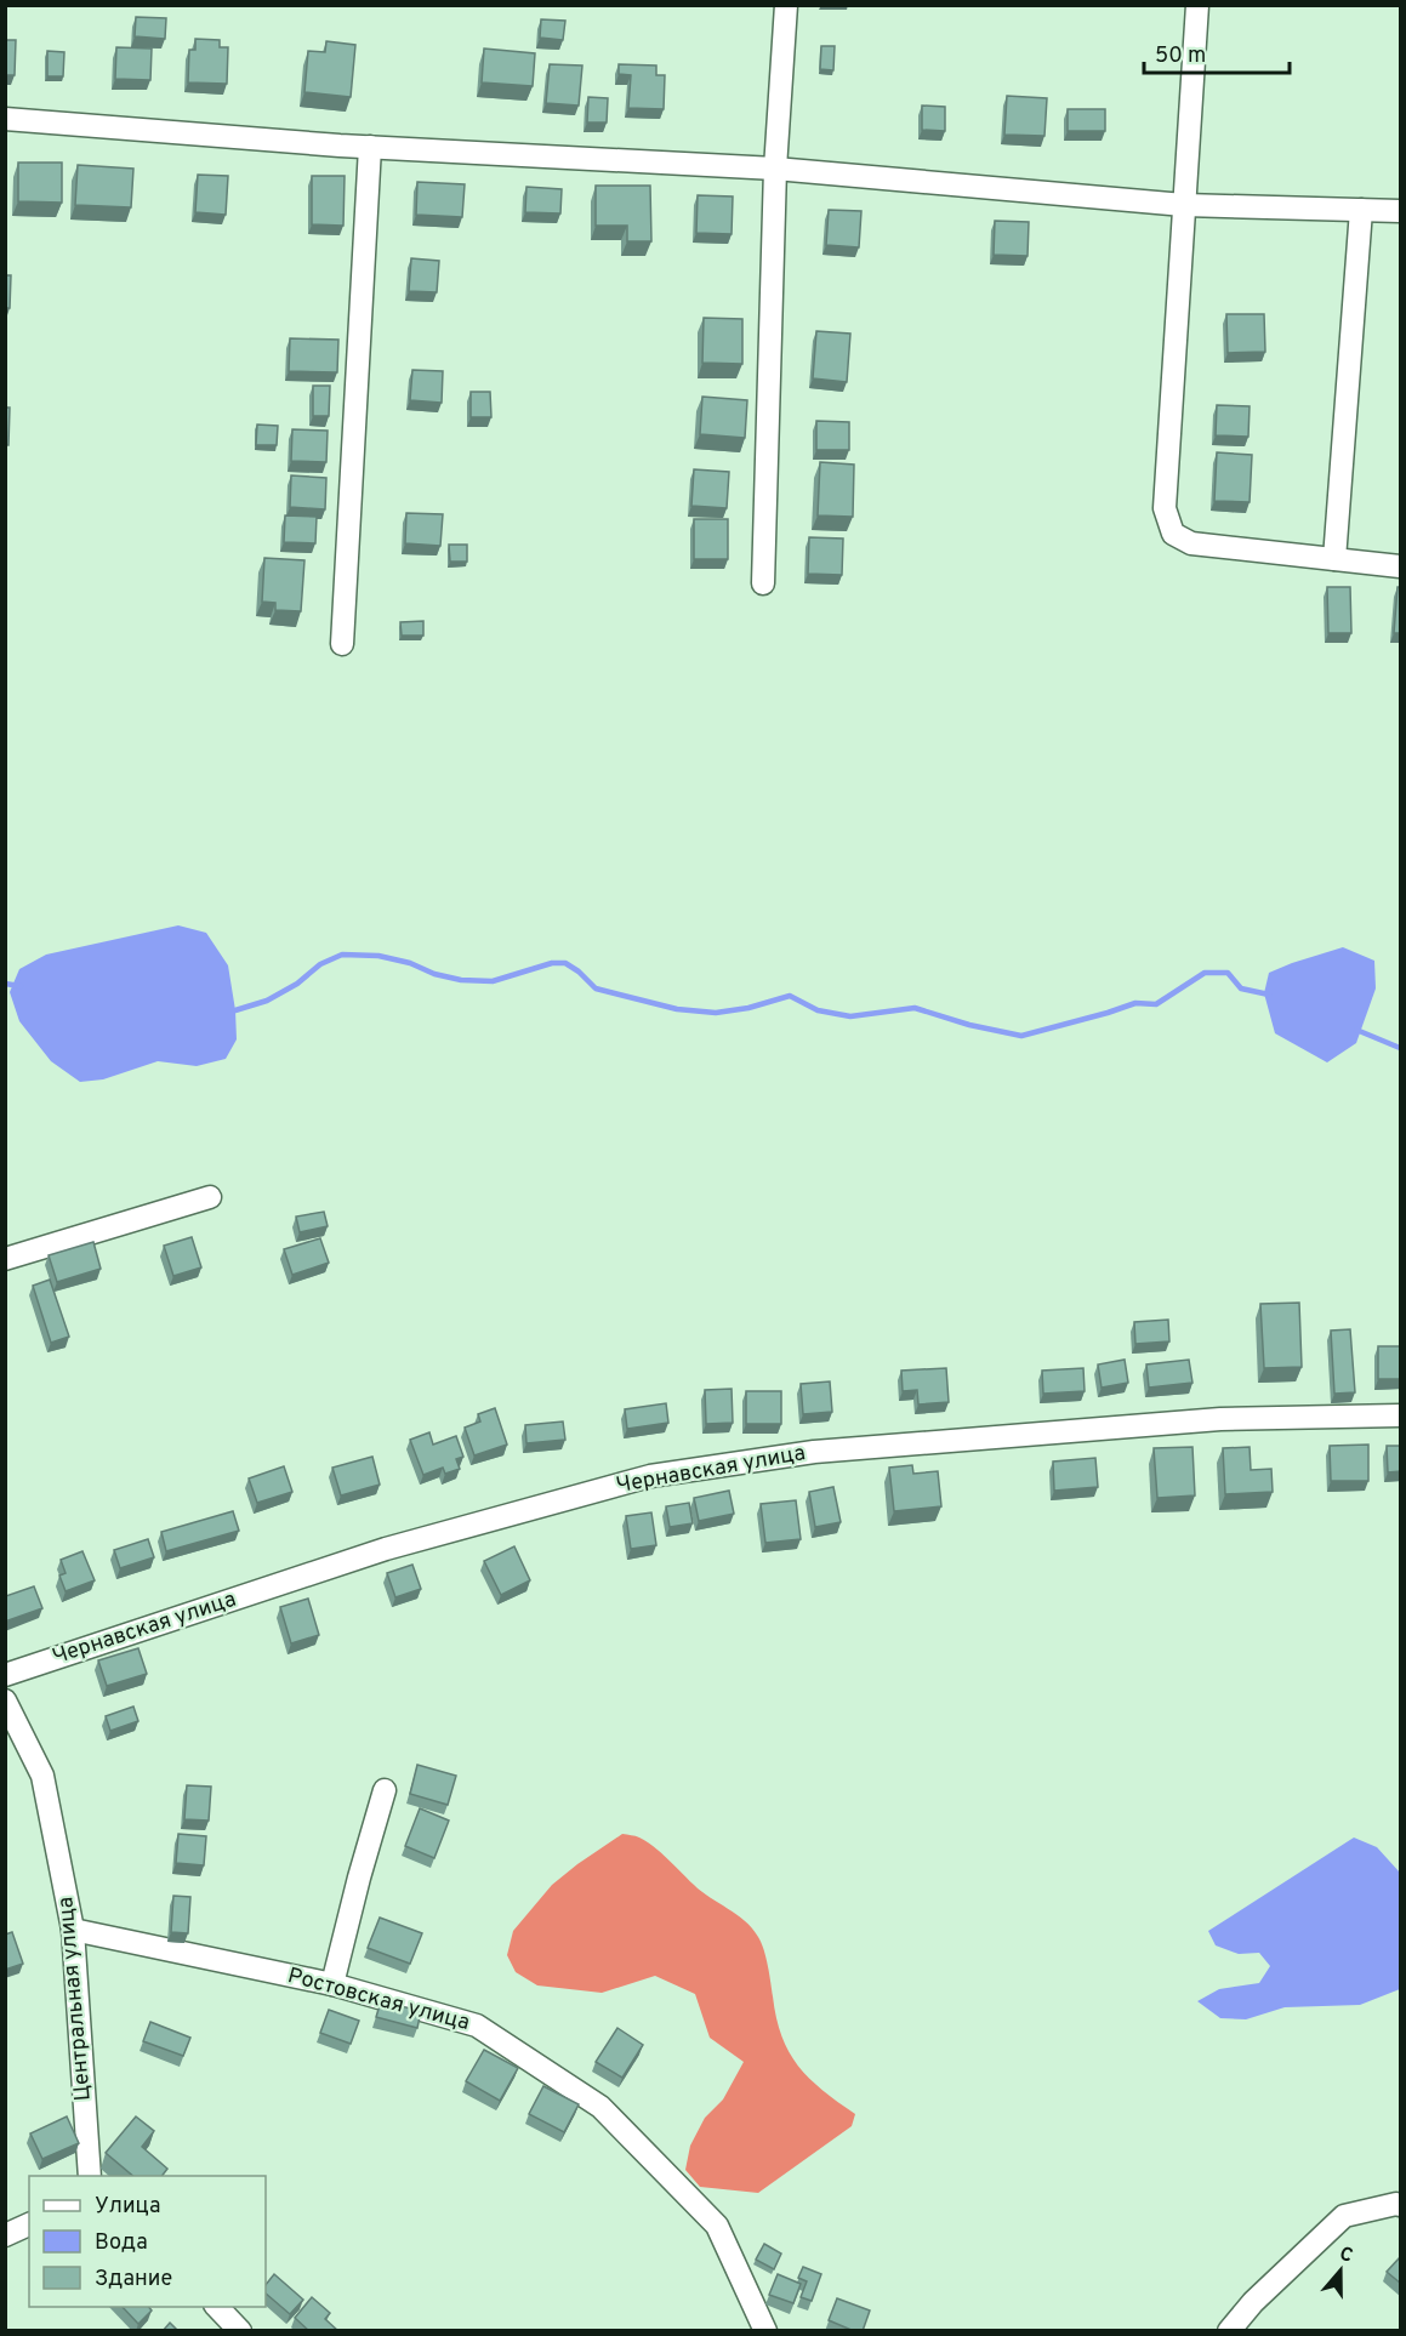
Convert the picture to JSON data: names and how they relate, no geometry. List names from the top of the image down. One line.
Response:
{"streets":{"street":["Чернавская улица","Центральная улица","Ростовская улица"]},"crossings":[["Центральная улица","Ростовская улица"]],"legend":["Улица","Вода","Здание"],"scale_bar":"50 m","north":"top"}
